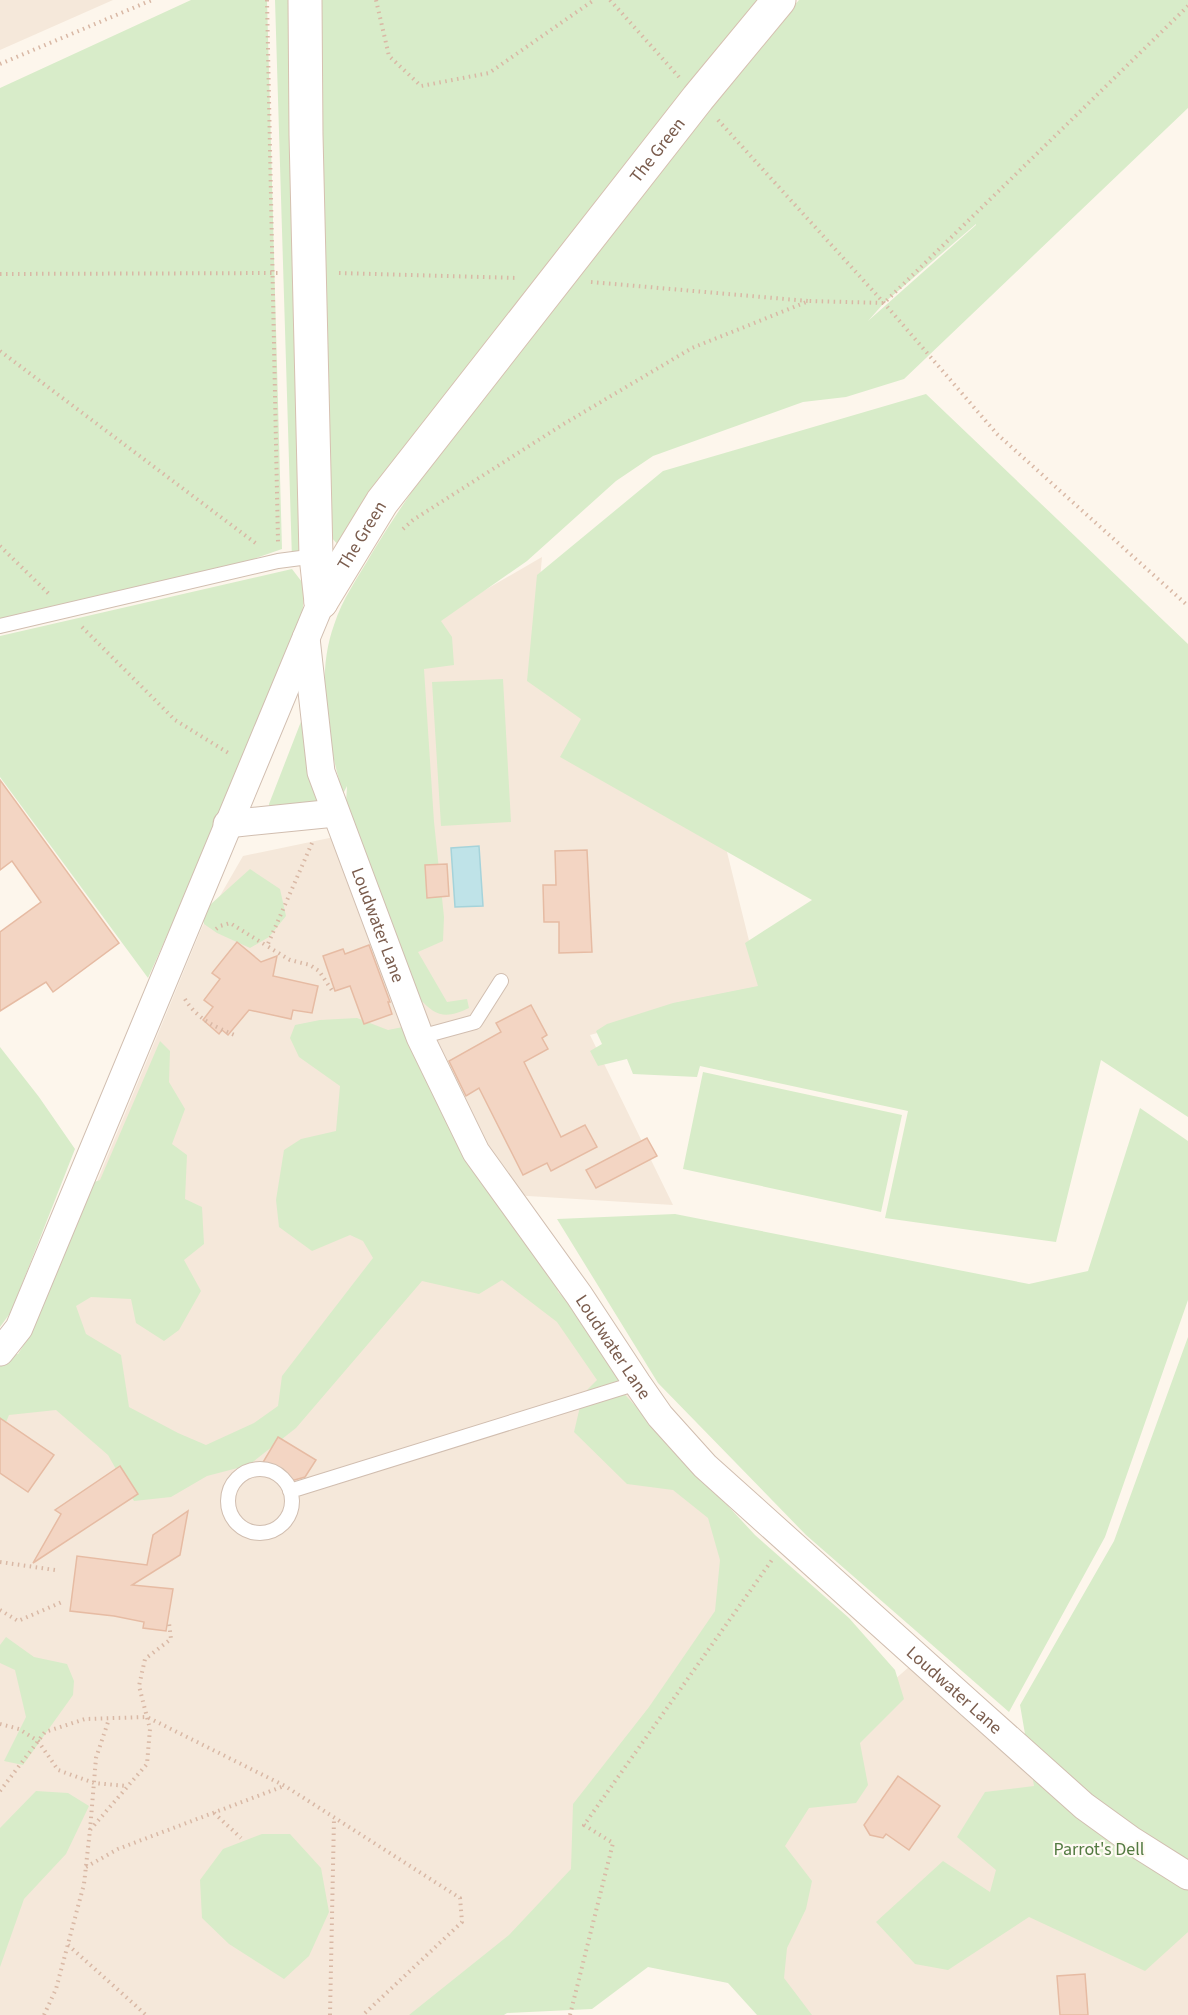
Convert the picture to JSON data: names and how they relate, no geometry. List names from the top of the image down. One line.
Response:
{"streets":{"street":["The Green","Loudwater Lane"]},"parks":["Parrot's Dell"]}
